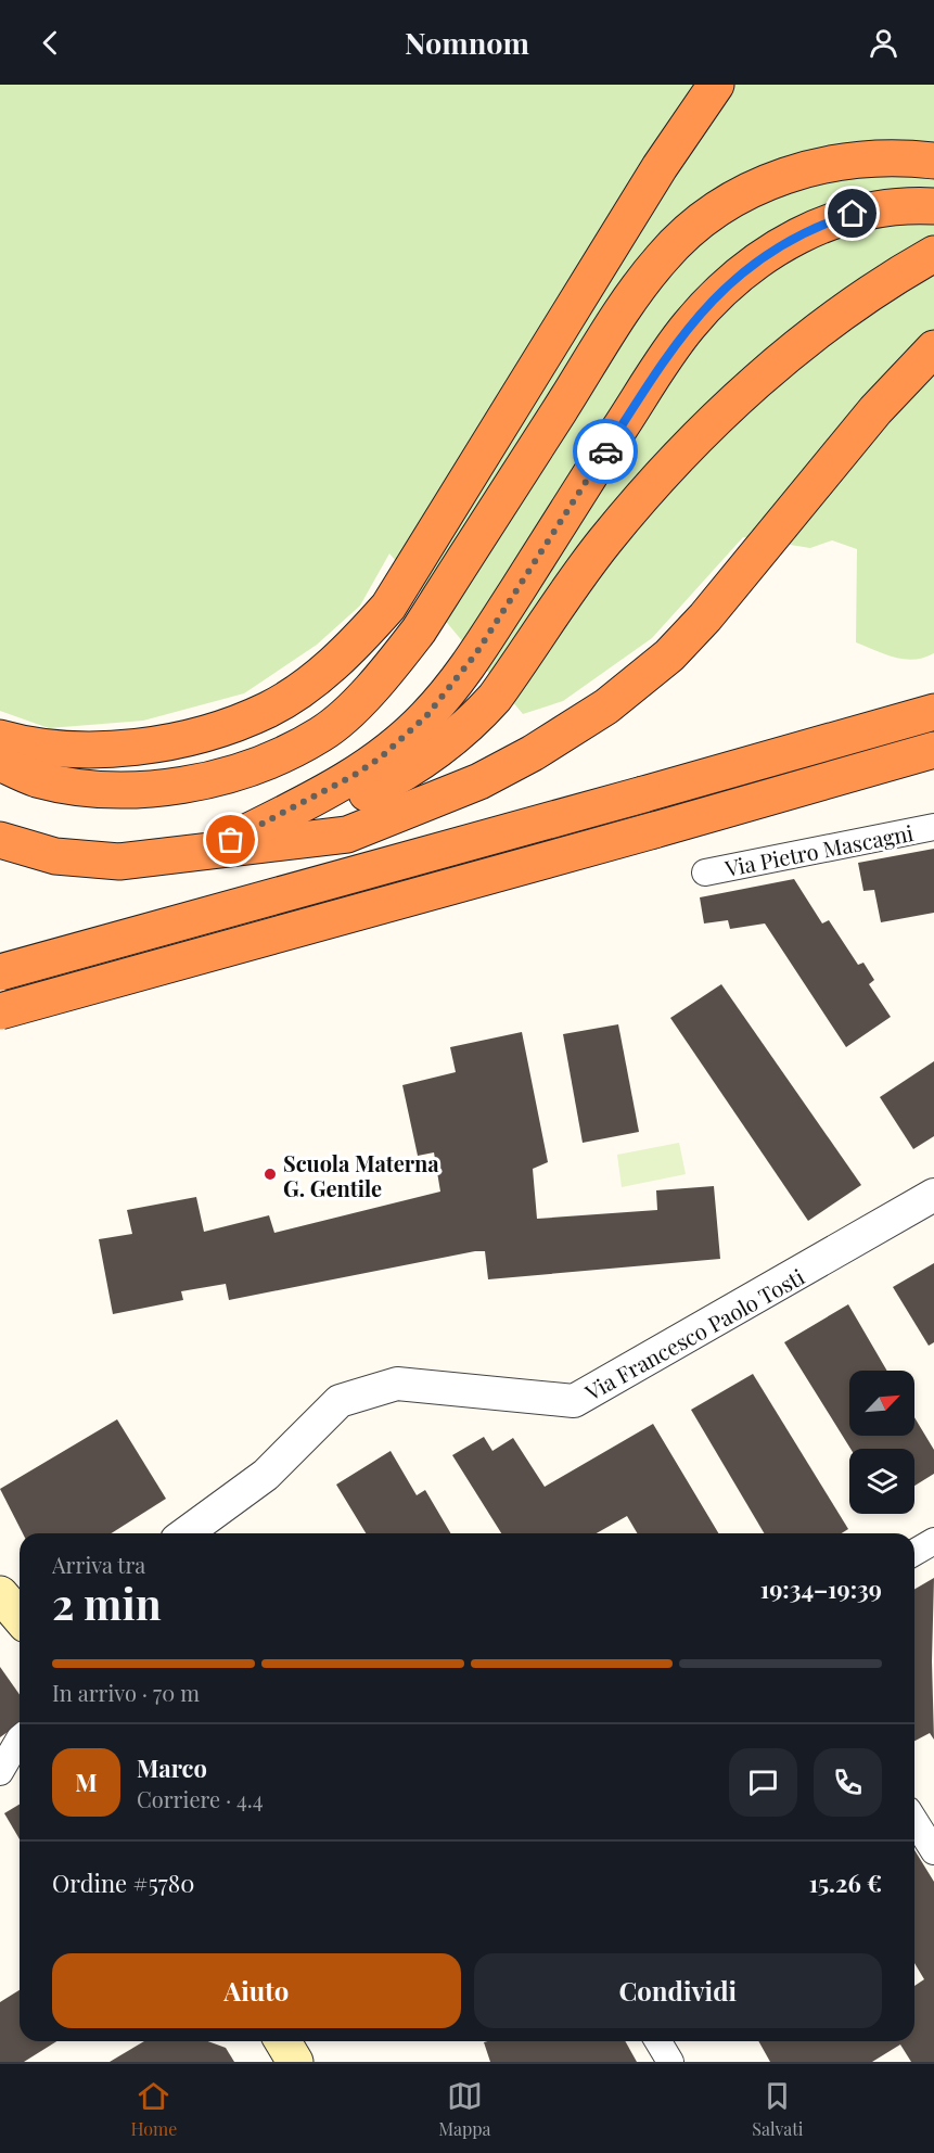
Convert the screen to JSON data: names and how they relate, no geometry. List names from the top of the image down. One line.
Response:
{"streets":{"street":["Via Pietro Mascagni","Via Francesco Paolo Tosti"]},"places":["Scuola Materna G. Gentile"],"north":"top right","page":{"header":"Nomnom","heading":["2 min","Arriva tra","19:34–19:39"],"panel":["Marco","Corriere · 4.4","Ordine #5780","15.26 €"],"bar":"In arrivo · 70 m","round":"M","buttons":["Aiuto","Condividi"],"tabs":["Home","Mappa","Salvati"]}}
